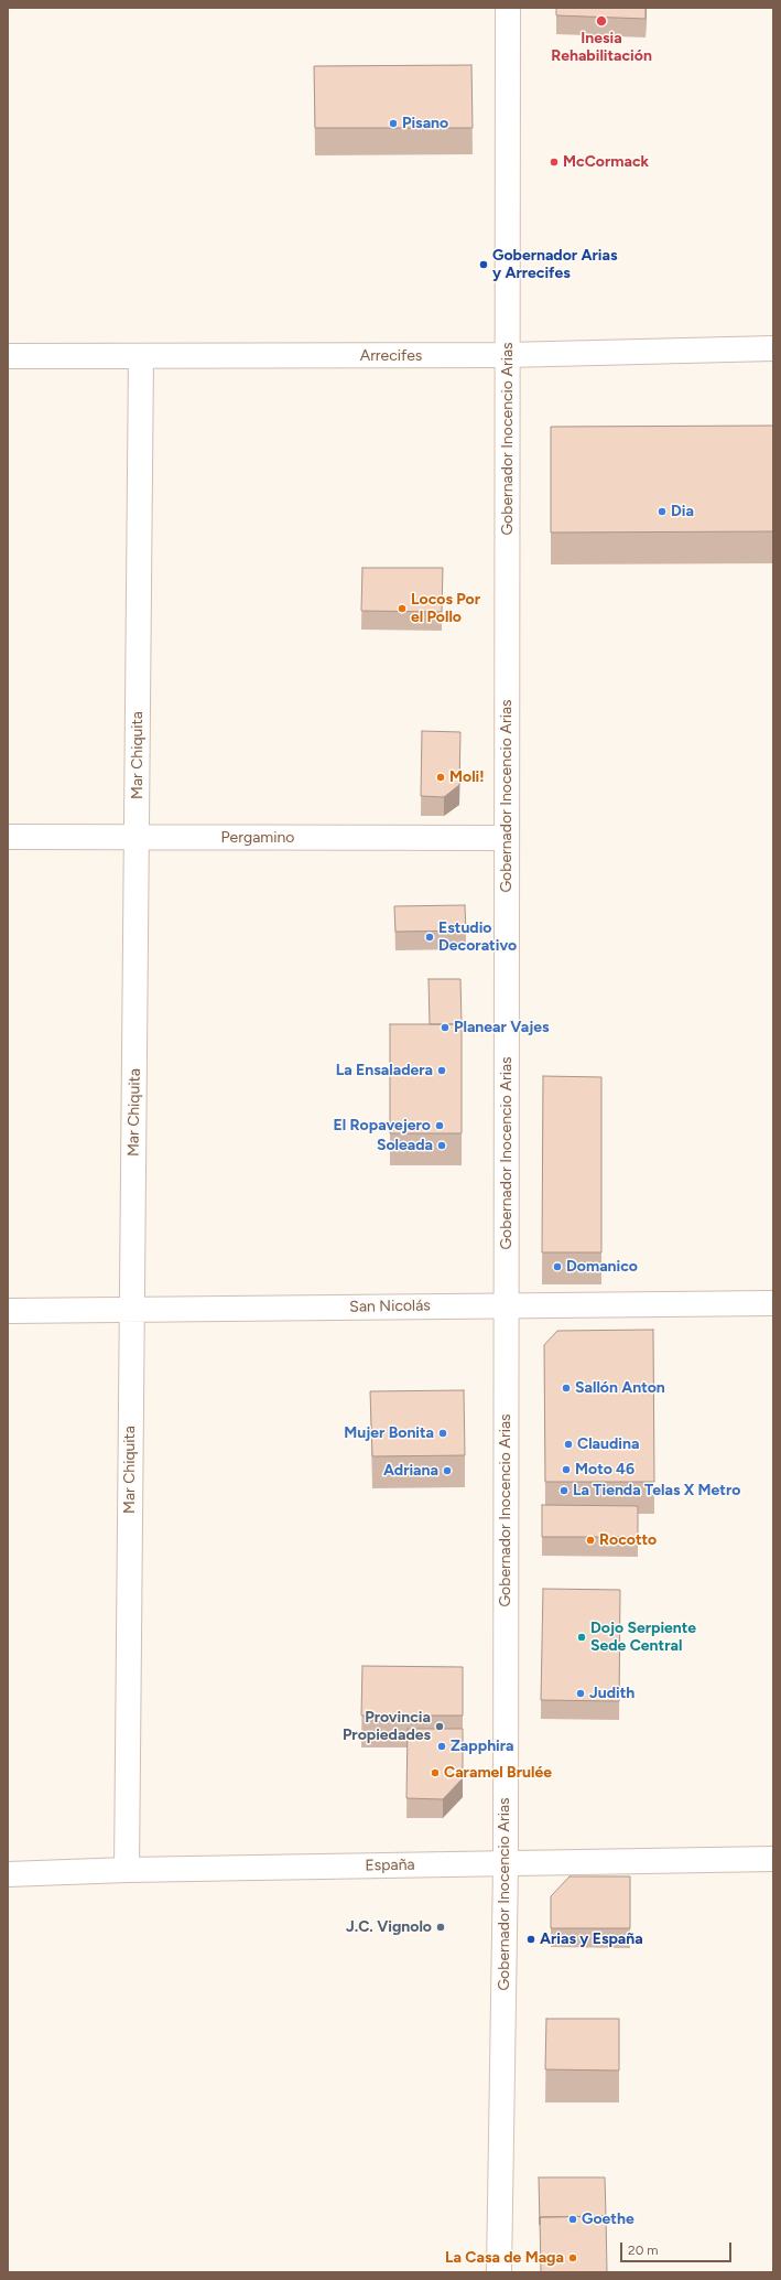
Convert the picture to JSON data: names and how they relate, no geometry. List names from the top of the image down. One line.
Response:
{"streets":{"street":["Arrecifes","Gobernador Inocencio Arias","Mar Chiquita","Pergamino","San Nicolás","España"]},"crossings":[["Arrecifes","Gobernador Inocencio Arias"],["Arrecifes","Mar Chiquita"],["Gobernador Inocencio Arias","Pergamino"],["Gobernador Inocencio Arias","San Nicolás"],["Gobernador Inocencio Arias","España"],["Mar Chiquita","Pergamino"],["Mar Chiquita","San Nicolás"],["Mar Chiquita","España"]],"places":["Inesia Rehabilitación","Pisano","McCormack","Gobernador Arias y Arrecifes","Dia","Locos Por el Pollo","Moli!","Estudio Decorativo","Planear Vajes","La Ensaladera","El Ropavejero","Soleada","Domanico","Sallón Anton","Mujer Bonita","Claudina","Moto 46","Adriana","La Tienda Telas X Metro","Rocotto","Dojo Serpiente Sede Central","Judith","Provincia Propiedades","Zapphira","Caramel Brulée","J.C. Vignolo","Arias y España","Goethe","La Casa de Maga"],"scale_bar":"20 m"}
